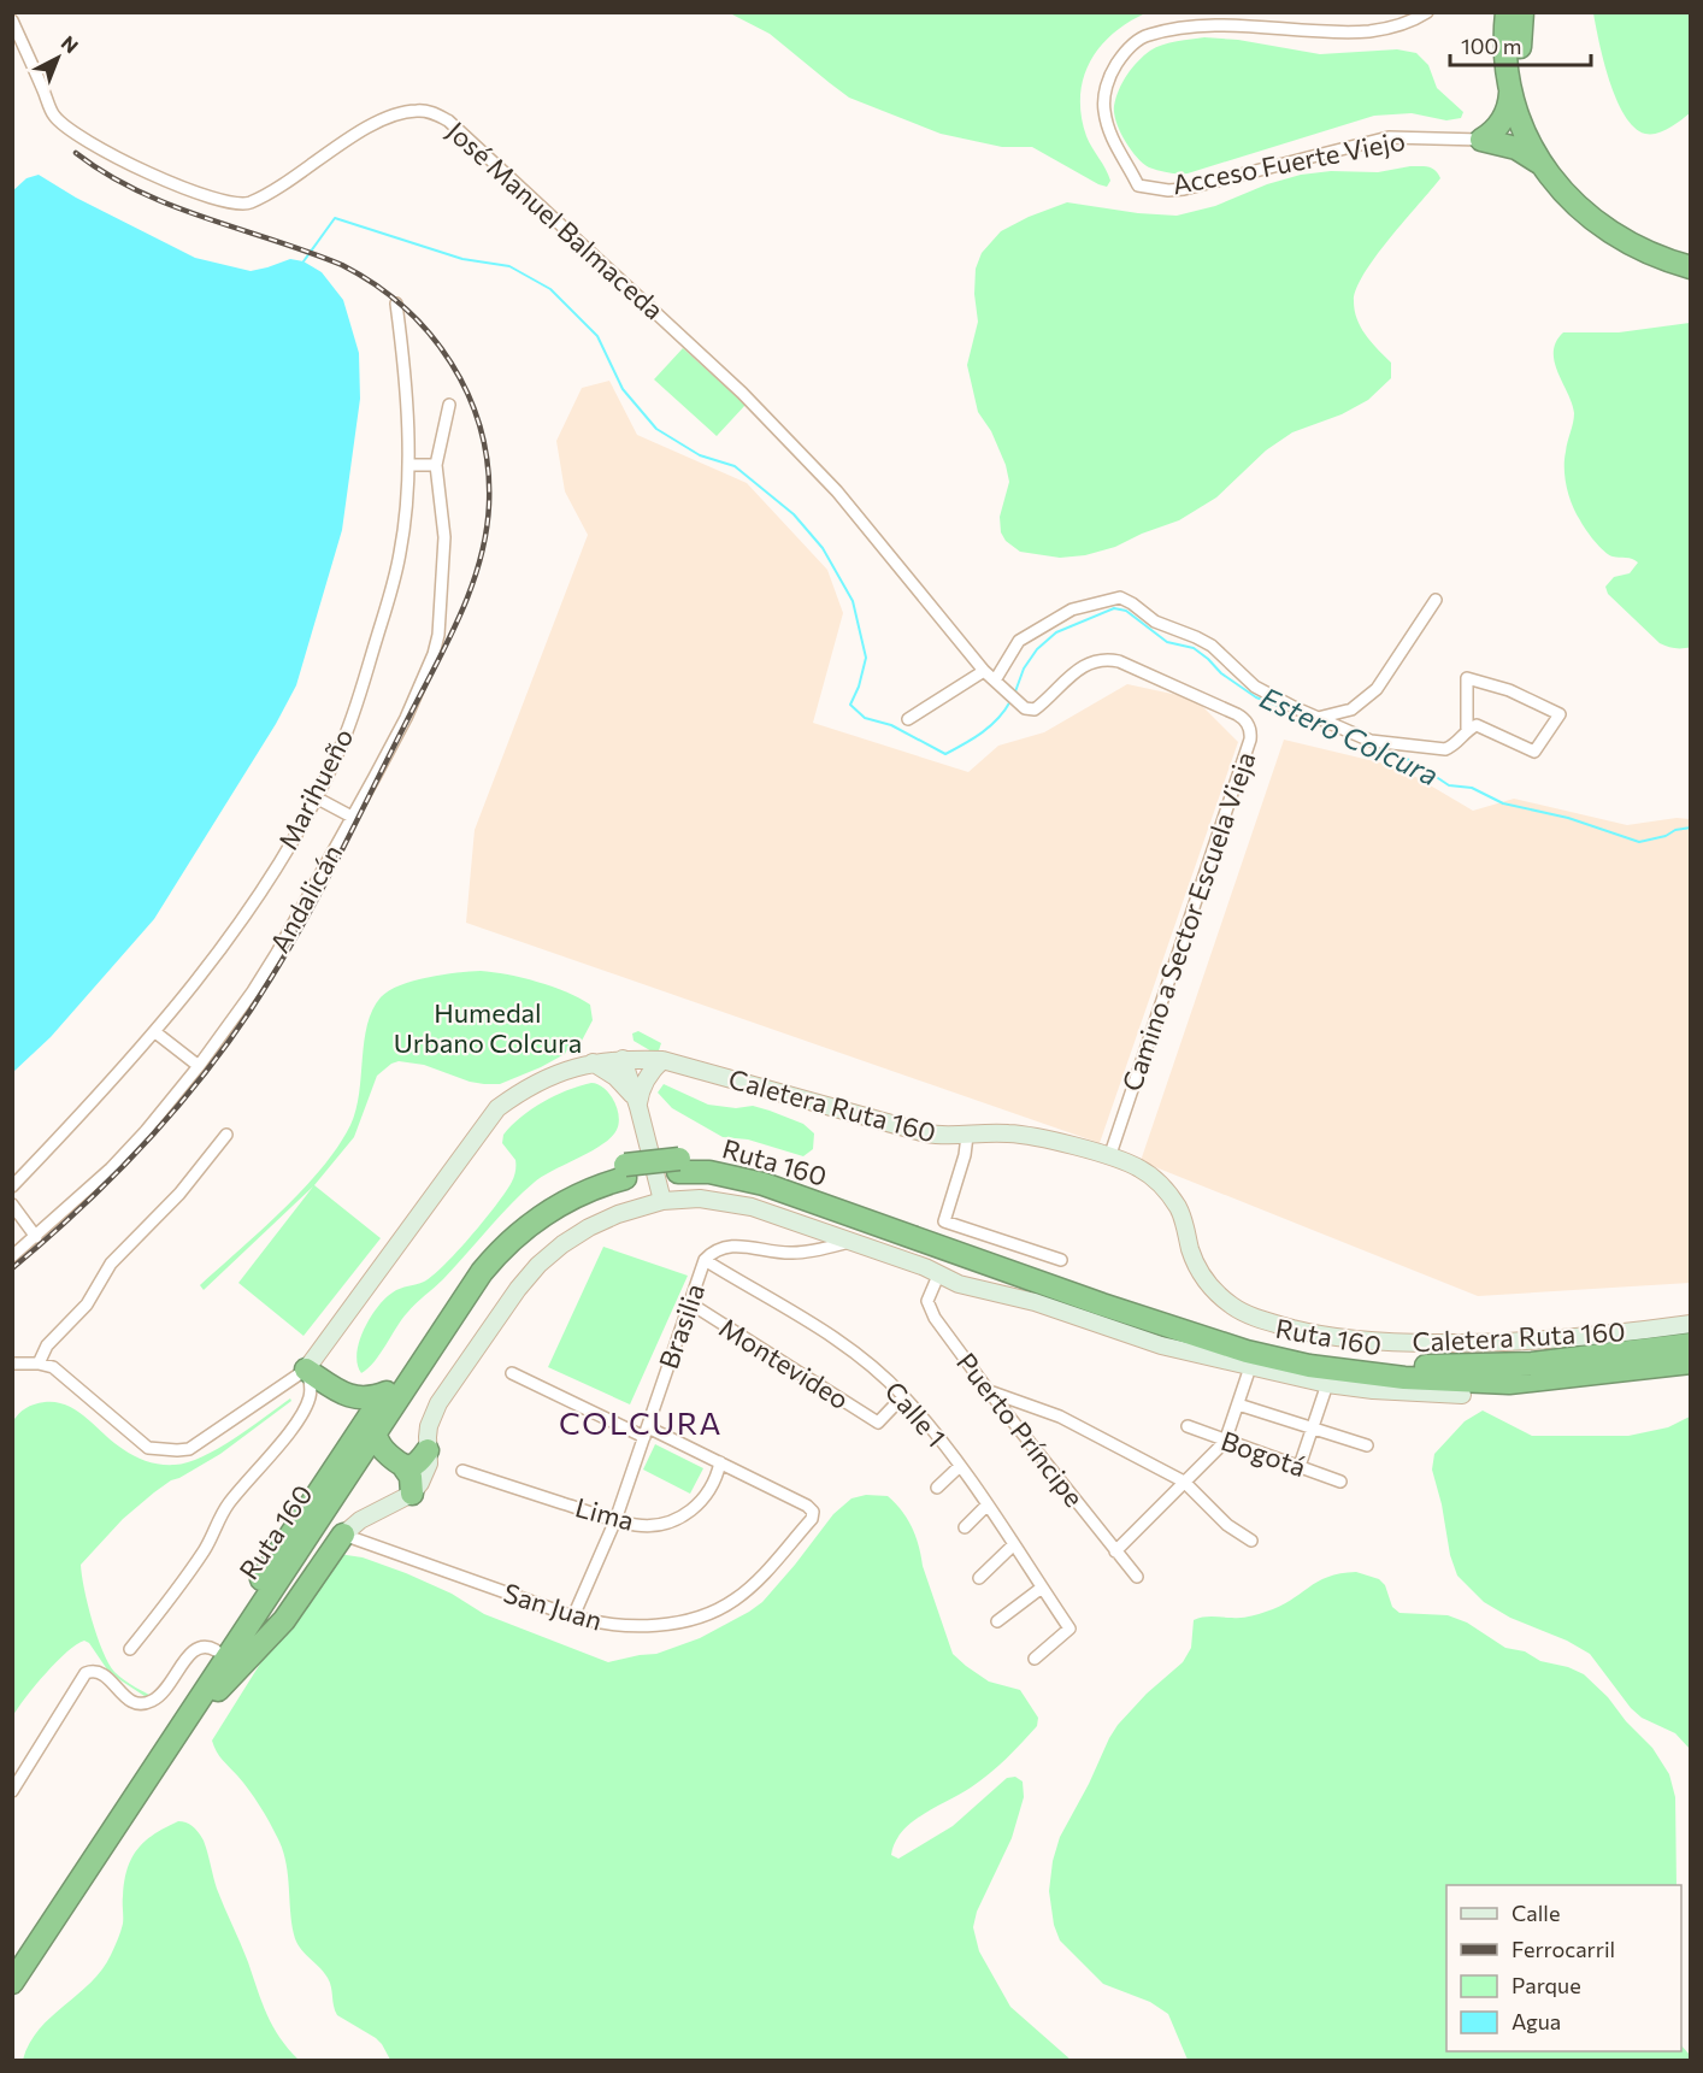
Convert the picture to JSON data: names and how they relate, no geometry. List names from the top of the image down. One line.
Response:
{"streets":{"highway":["Ruta 160"],"street":["Acceso Fuerte Viejo","José Manuel Balmaceda","Marihueño","Andalicán","Camino a Sector Escuela Vieja","Caletera Ruta 160","Brasilia","Montevideo","Calle 1","Puerto Príncipe","Bogotá","Lima","San Juan"]},"crossings":[["José Manuel Balmaceda","Camino a Sector Escuela Vieja"],["Camino a Sector Escuela Vieja","Caletera Ruta 160"],["Caletera Ruta 160","Brasilia"],["Caletera Ruta 160","Puerto Príncipe"],["Brasilia","Montevideo"],["Brasilia","Calle 1"],["Brasilia","Lima"],["Brasilia","San Juan"],["Montevideo","Calle 1"],["Lima","San Juan"]],"districts":["COLCURA"],"water":["Estero Colcura"],"parks":["Humedal Urbano Colcura"],"legend":["Calle","Ferrocarril","Parque","Agua"],"scale_bar":"100 m","north":"top right"}
